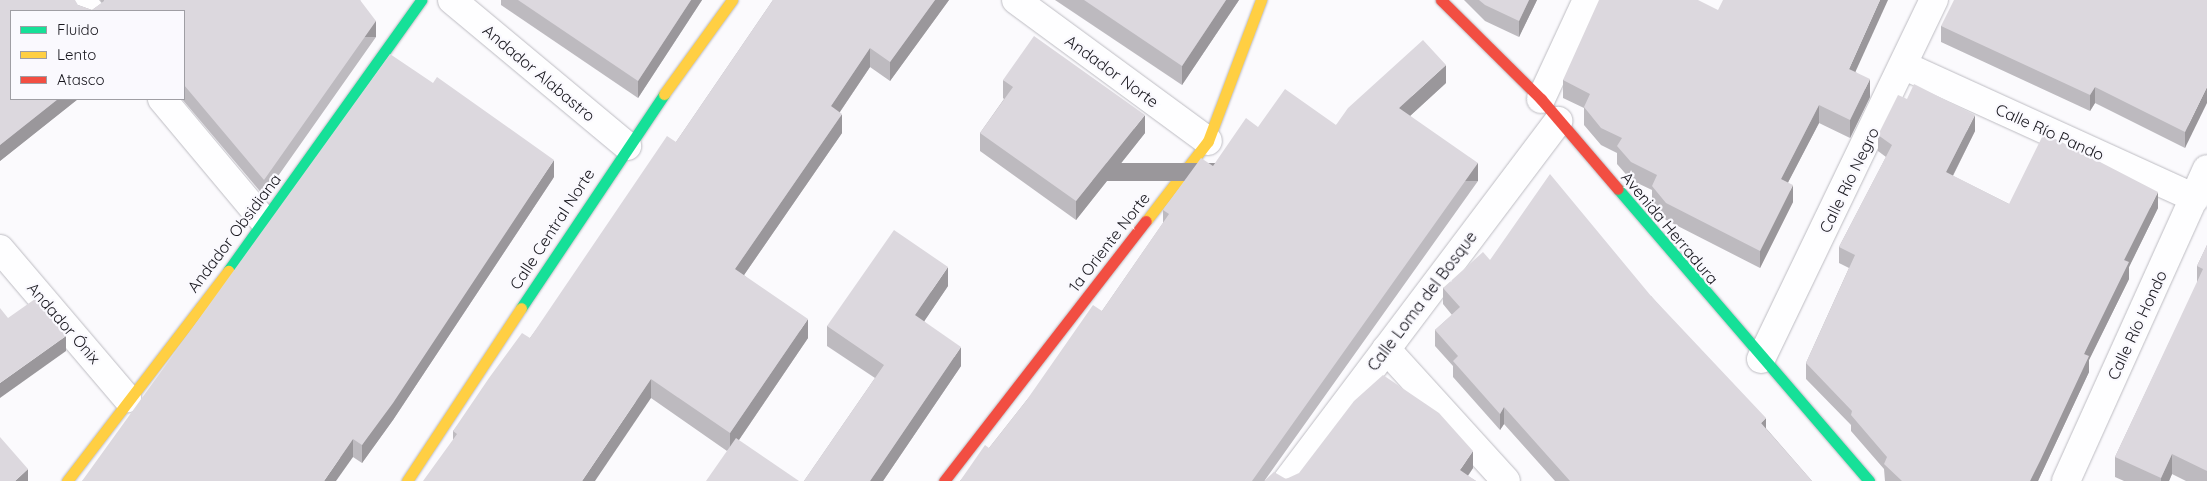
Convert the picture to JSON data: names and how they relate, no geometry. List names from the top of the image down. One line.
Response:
{"streets":{"street":["Andador Norte","Andador Alabastro","Calle Río Pando","Calle Río Negro","Avenida Herradura","Calle Central Norte","Andador Obsidiana","1a Oriente Norte","Calle Loma del Bosque","Andador Ónix","Calle Río Hondo"]},"crossings":[["Andador Norte","1a Oriente Norte"],["Andador Alabastro","Calle Central Norte"],["Calle Río Pando","Calle Río Negro"],["Calle Río Pando","Calle Río Hondo"],["Calle Río Negro","Avenida Herradura"],["Avenida Herradura","Calle Loma del Bosque"],["Andador Obsidiana","Andador Ónix"]],"legend":["Fluido","Lento","Atasco"]}
